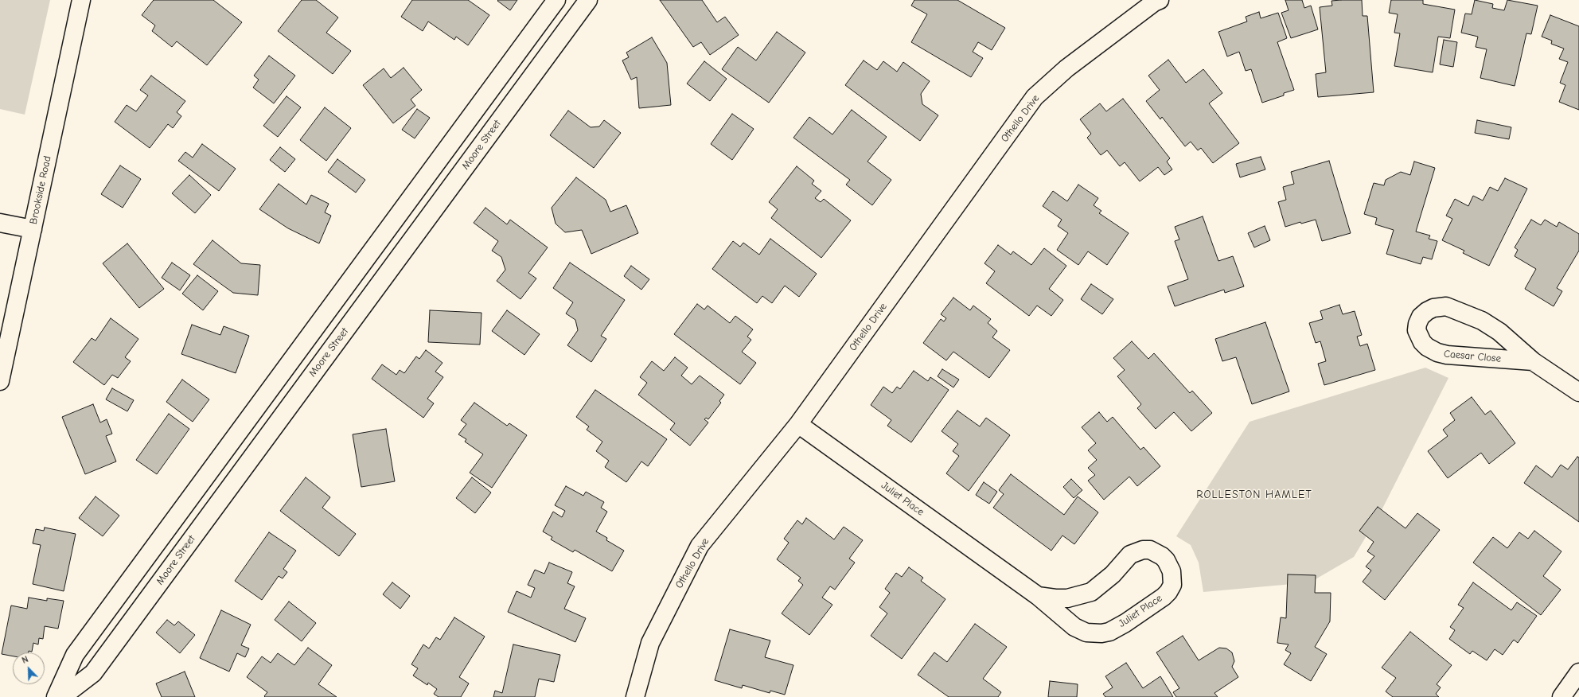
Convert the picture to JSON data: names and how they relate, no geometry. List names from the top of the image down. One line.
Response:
{"streets":{"street":["Othello Drive","Moore Street","Brookside Road","Caesar Close","Juliet Place"]},"crossings":[["Othello Drive","Juliet Place"]],"districts":["ROLLESTON HAMLET"],"north":"top left"}
